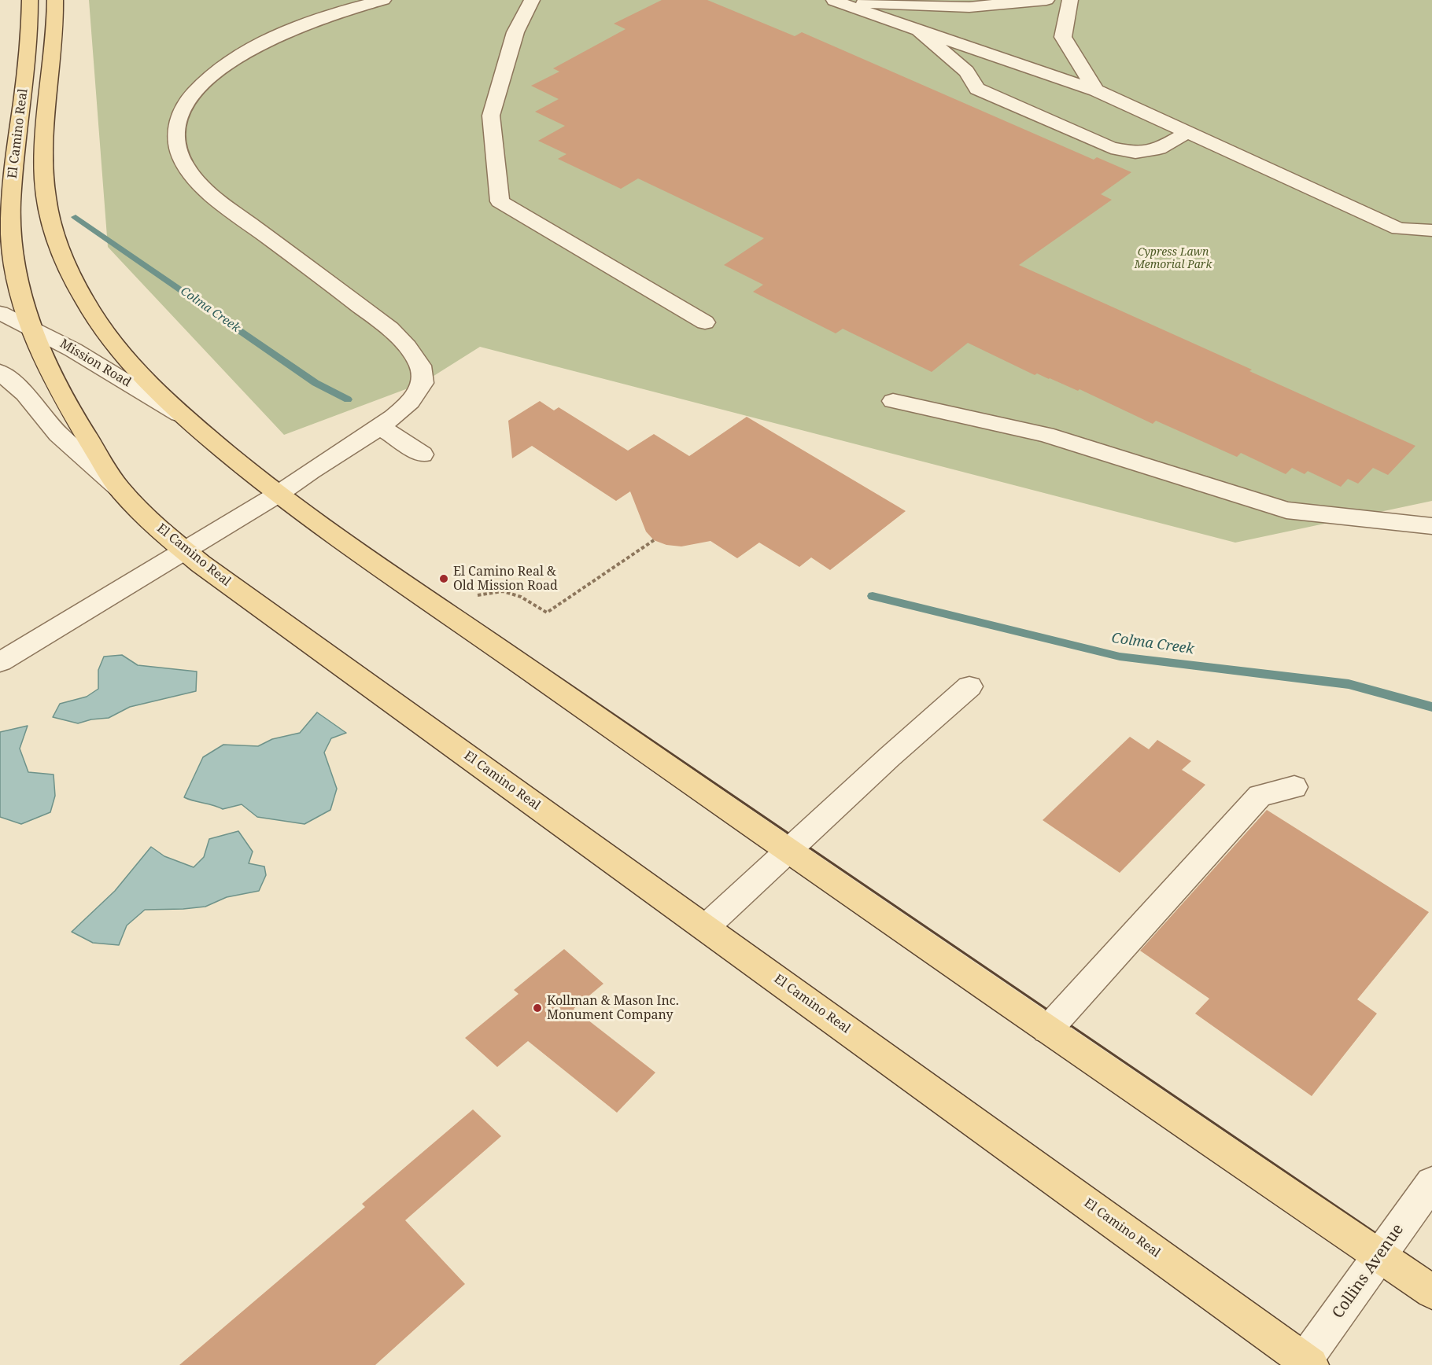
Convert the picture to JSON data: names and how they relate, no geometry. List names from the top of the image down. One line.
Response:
{"streets":{"main road":["El Camino Real"],"street":["Mission Road","Collins Avenue"]},"crossings":[["El Camino Real","Mission Road"],["El Camino Real","Collins Avenue"]],"water":["Colma Creek"],"parks":["Cypress Lawn Memorial Park"],"places":["El Camino Real & Old Mission Road","Kollman & Mason Inc. Monument Company"]}
